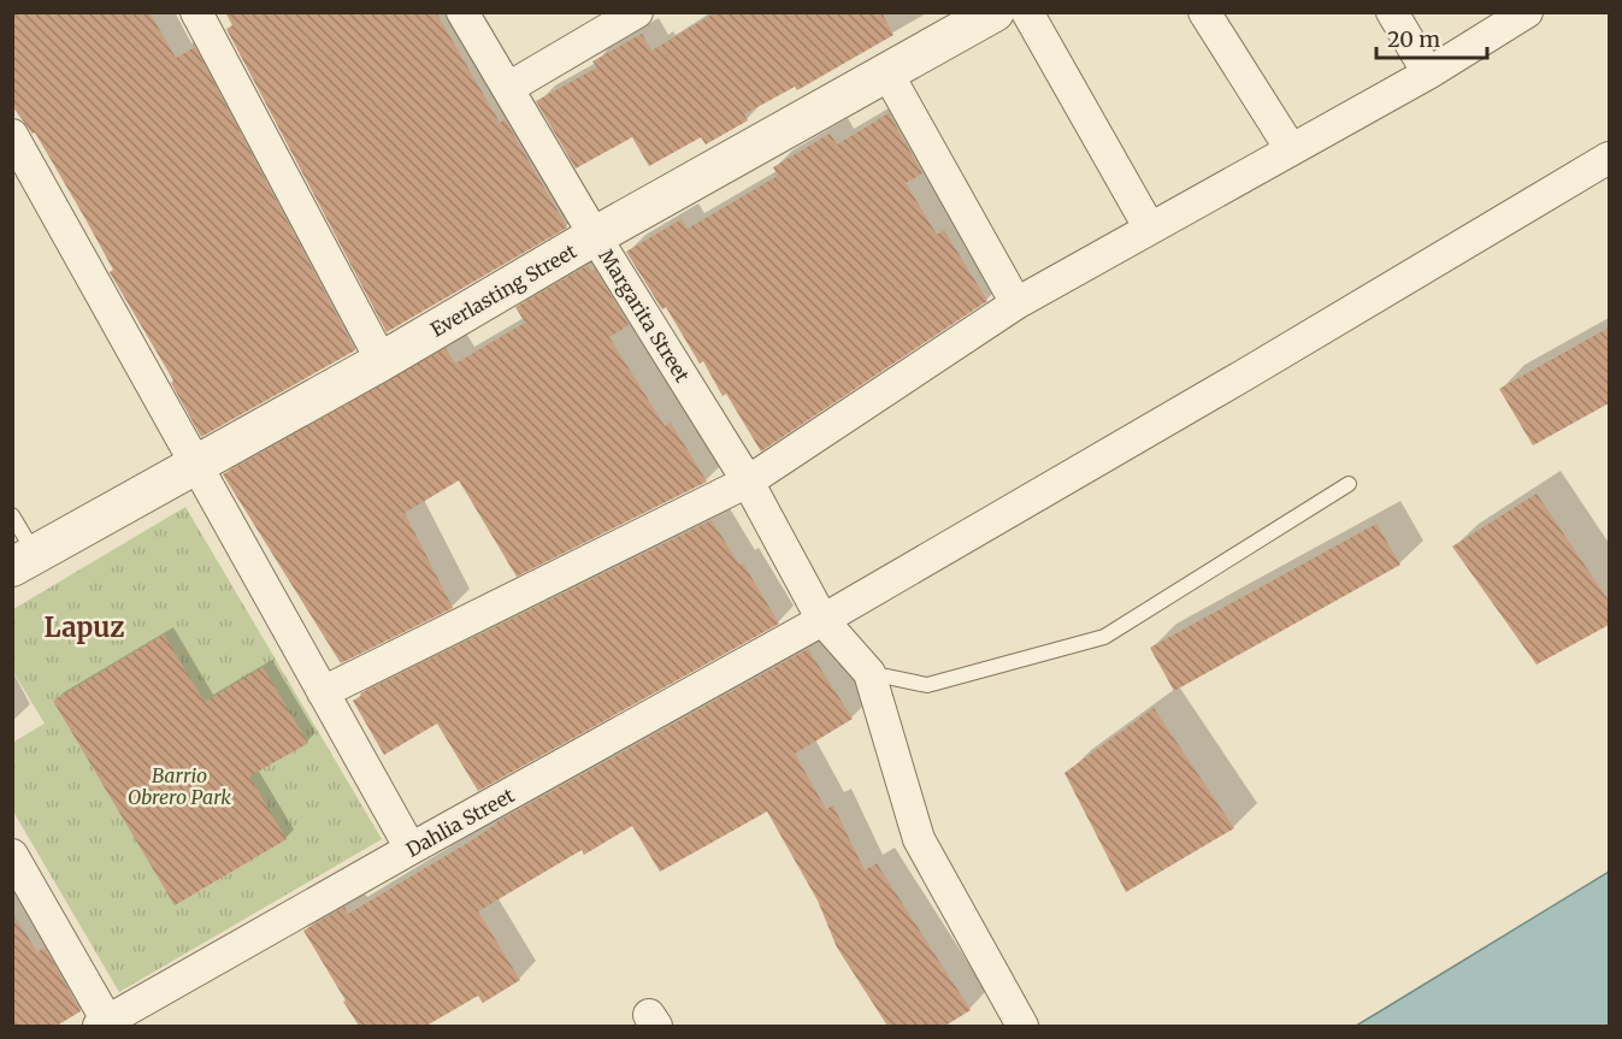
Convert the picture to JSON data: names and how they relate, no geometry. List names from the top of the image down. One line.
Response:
{"streets":{"street":["Everlasting Street","Margarita Street","Dahlia Street"]},"crossings":[["Everlasting Street","Margarita Street"],["Margarita Street","Dahlia Street"]],"districts":["Lapuz"],"parks":["Barrio Obrero Park"],"scale_bar":"20 m"}
